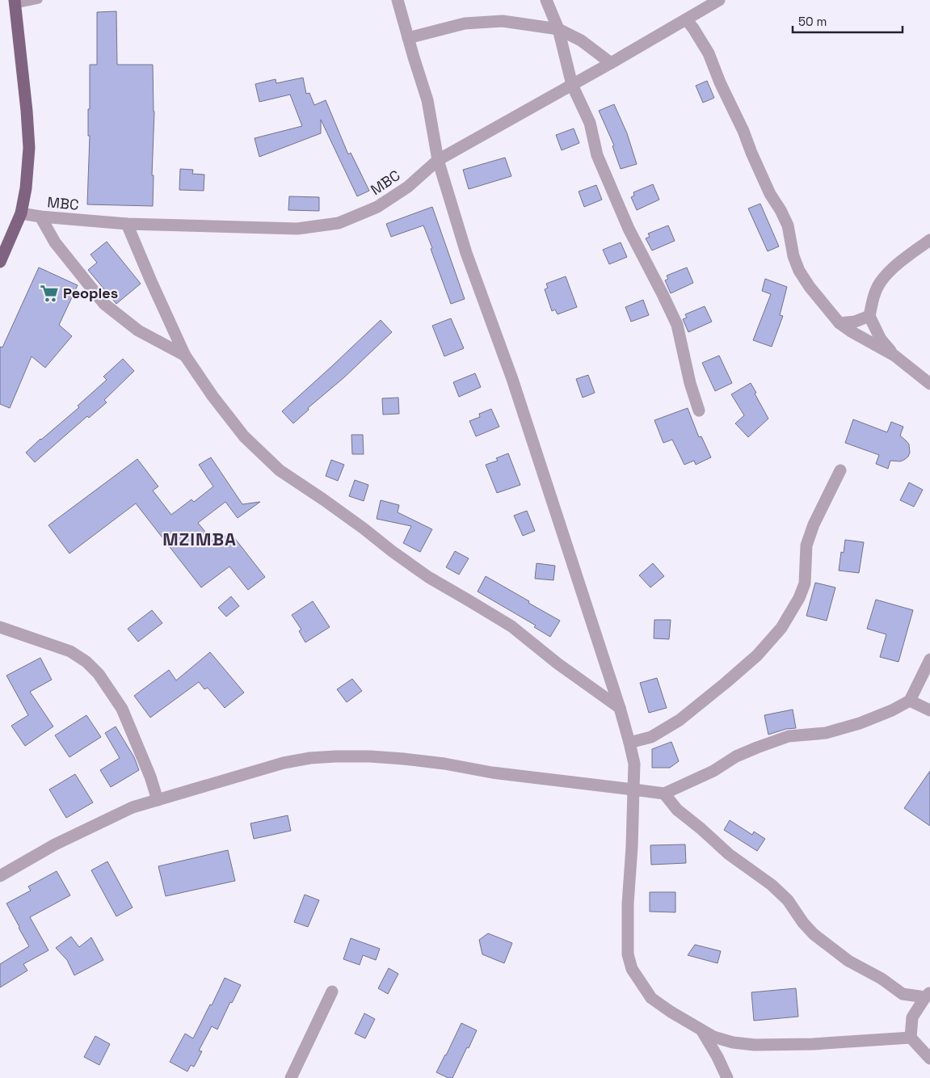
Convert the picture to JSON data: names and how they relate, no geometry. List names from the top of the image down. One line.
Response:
{"streets":{"street":["MBC"]},"districts":["MZIMBA"],"places":{"supermarket":["Peoples"]},"scale_bar":"50 m"}
